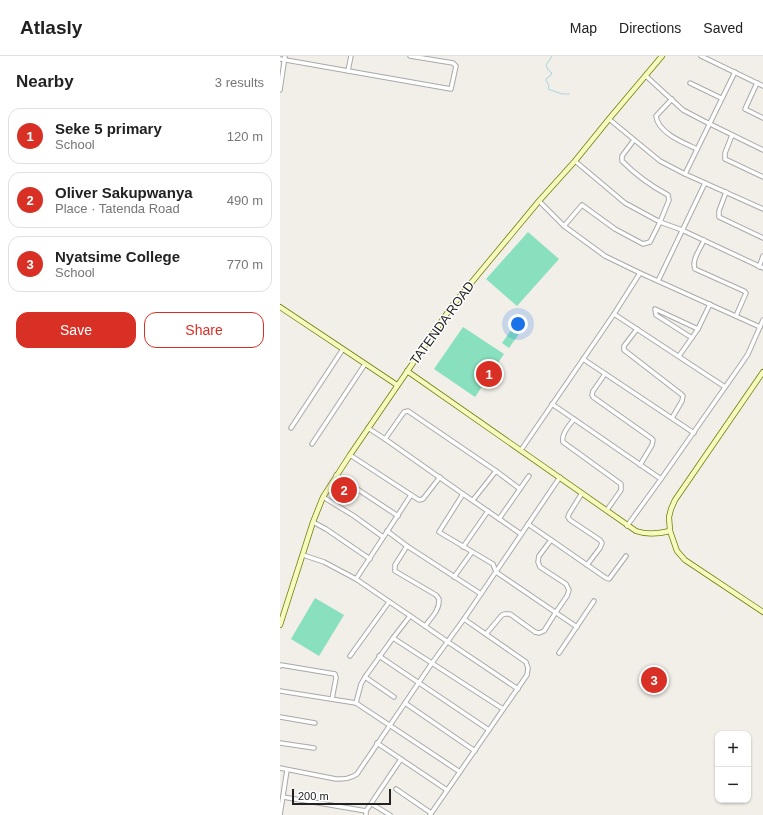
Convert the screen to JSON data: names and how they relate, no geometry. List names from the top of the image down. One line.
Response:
{"streets":{"street":["TATENDA ROAD"]},"scale_bar":"200 m","page":{"header":"Atlasly","nav":["Map","Directions","Saved"],"heading":["Nearby","3 results"],"list":[{"mark":"1","name":"Seke 5 primary","note":"School","value":"120 m"},{"mark":"2","name":"Oliver Sakupwanya","note":"Place · Tatenda Road","value":"490 m"},{"mark":"3","name":"Nyatsime College","note":"School","value":"770 m"}],"buttons":["Save","Share"],"pins":["1","2","3"],"map_buttons":["+","−"],"scale":"200 m"}}
